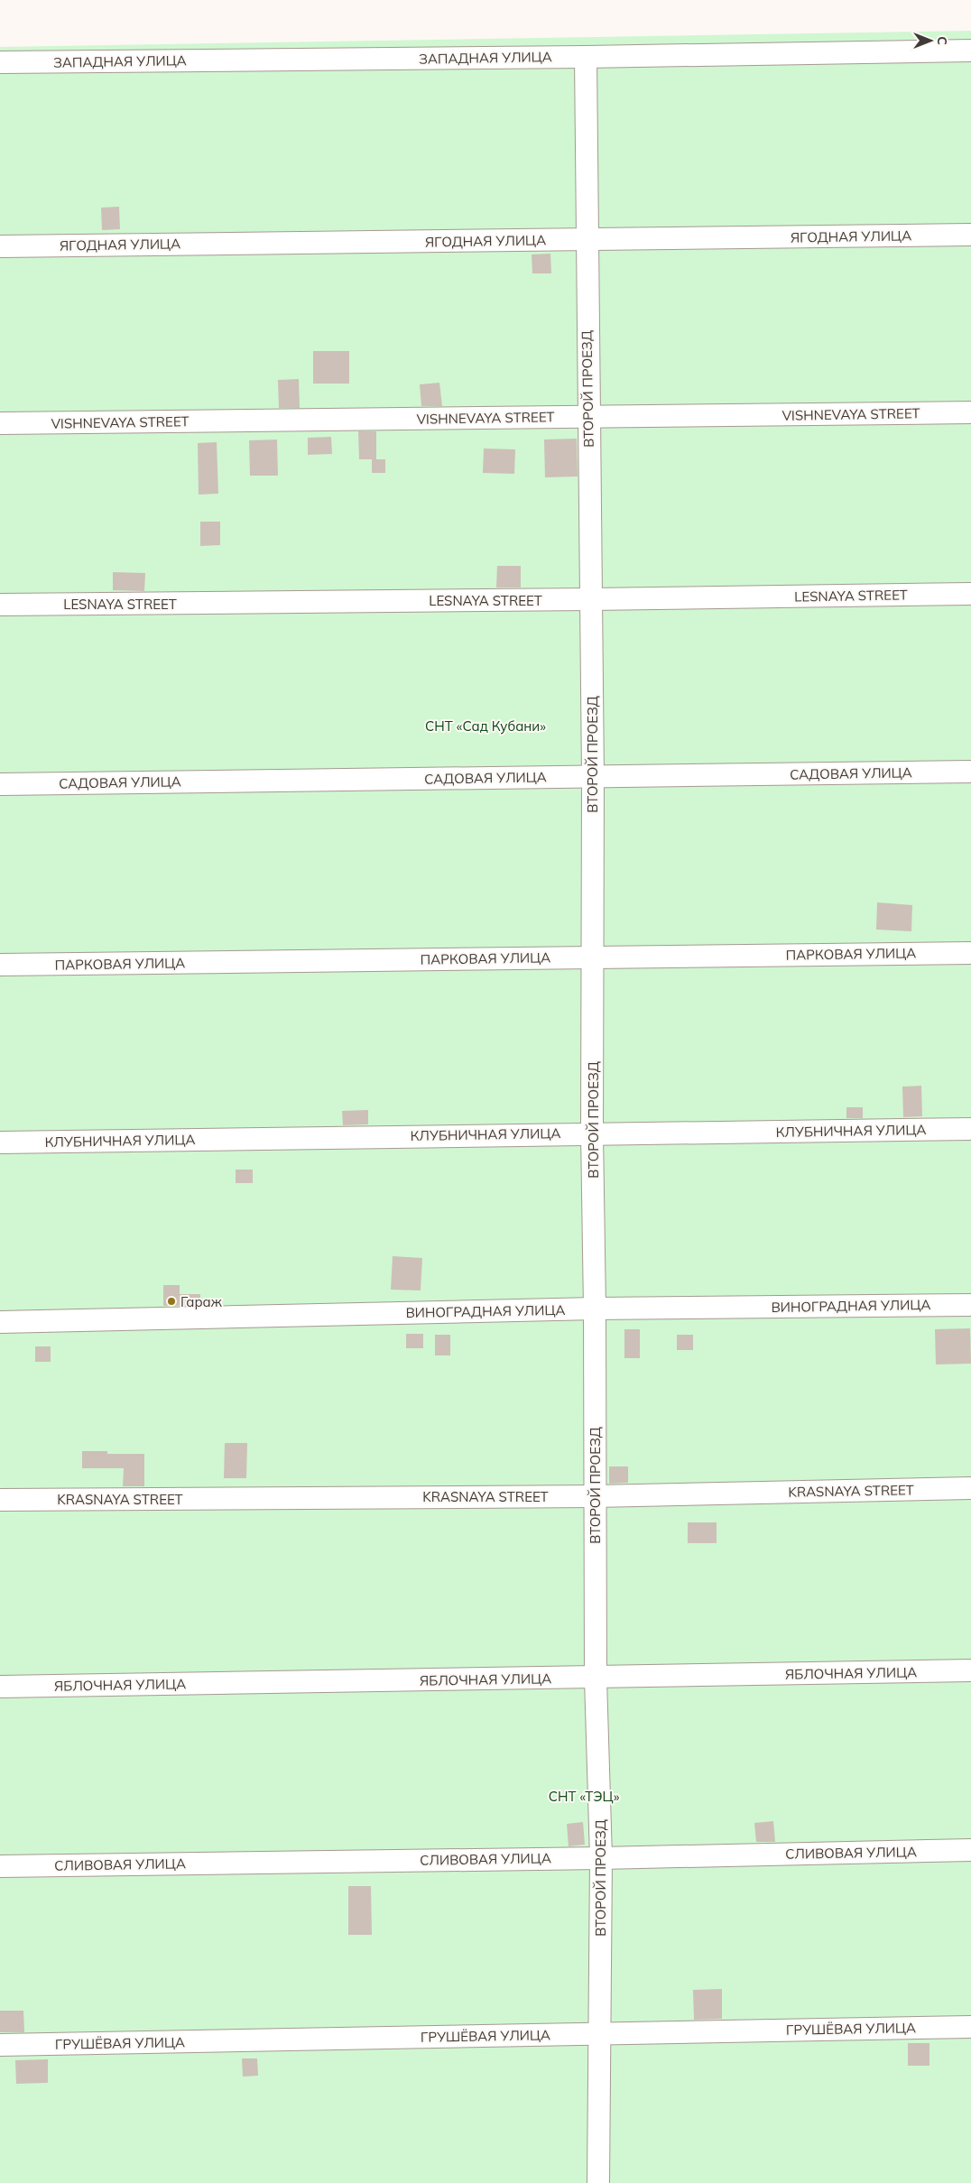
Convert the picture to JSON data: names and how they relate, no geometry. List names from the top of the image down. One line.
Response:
{"streets":{"street":["ЗАПАДНАЯ УЛИЦА","ЯГОДНАЯ УЛИЦА","ВТОРОЙ ПРОЕЗД","VISHNEVAYA STREET","LESNAYA STREET","САДОВАЯ УЛИЦА","ПАРКОВАЯ УЛИЦА","КЛУБНИЧНАЯ УЛИЦА","ВИНОГРАДНАЯ УЛИЦА","KRASNAYA STREET","ЯБЛОЧНАЯ УЛИЦА","СЛИВОВАЯ УЛИЦА","ГРУШЁВАЯ УЛИЦА"]},"crossings":[["ЗАПАДНАЯ УЛИЦА","ВТОРОЙ ПРОЕЗД"],["ЯГОДНАЯ УЛИЦА","ВТОРОЙ ПРОЕЗД"],["ВТОРОЙ ПРОЕЗД","VISHNEVAYA STREET"],["ВТОРОЙ ПРОЕЗД","LESNAYA STREET"],["ВТОРОЙ ПРОЕЗД","САДОВАЯ УЛИЦА"],["ВТОРОЙ ПРОЕЗД","ПАРКОВАЯ УЛИЦА"],["ВТОРОЙ ПРОЕЗД","КЛУБНИЧНАЯ УЛИЦА"],["ВТОРОЙ ПРОЕЗД","ВИНОГРАДНАЯ УЛИЦА"],["ВТОРОЙ ПРОЕЗД","KRASNAYA STREET"],["ВТОРОЙ ПРОЕЗД","ЯБЛОЧНАЯ УЛИЦА"],["ВТОРОЙ ПРОЕЗД","СЛИВОВАЯ УЛИЦА"],["ВТОРОЙ ПРОЕЗД","ГРУШЁВАЯ УЛИЦА"]],"parks":["СНТ «Сад Кубани»","СНТ «ТЭЦ»"],"places":["Гараж"],"north":"right"}
